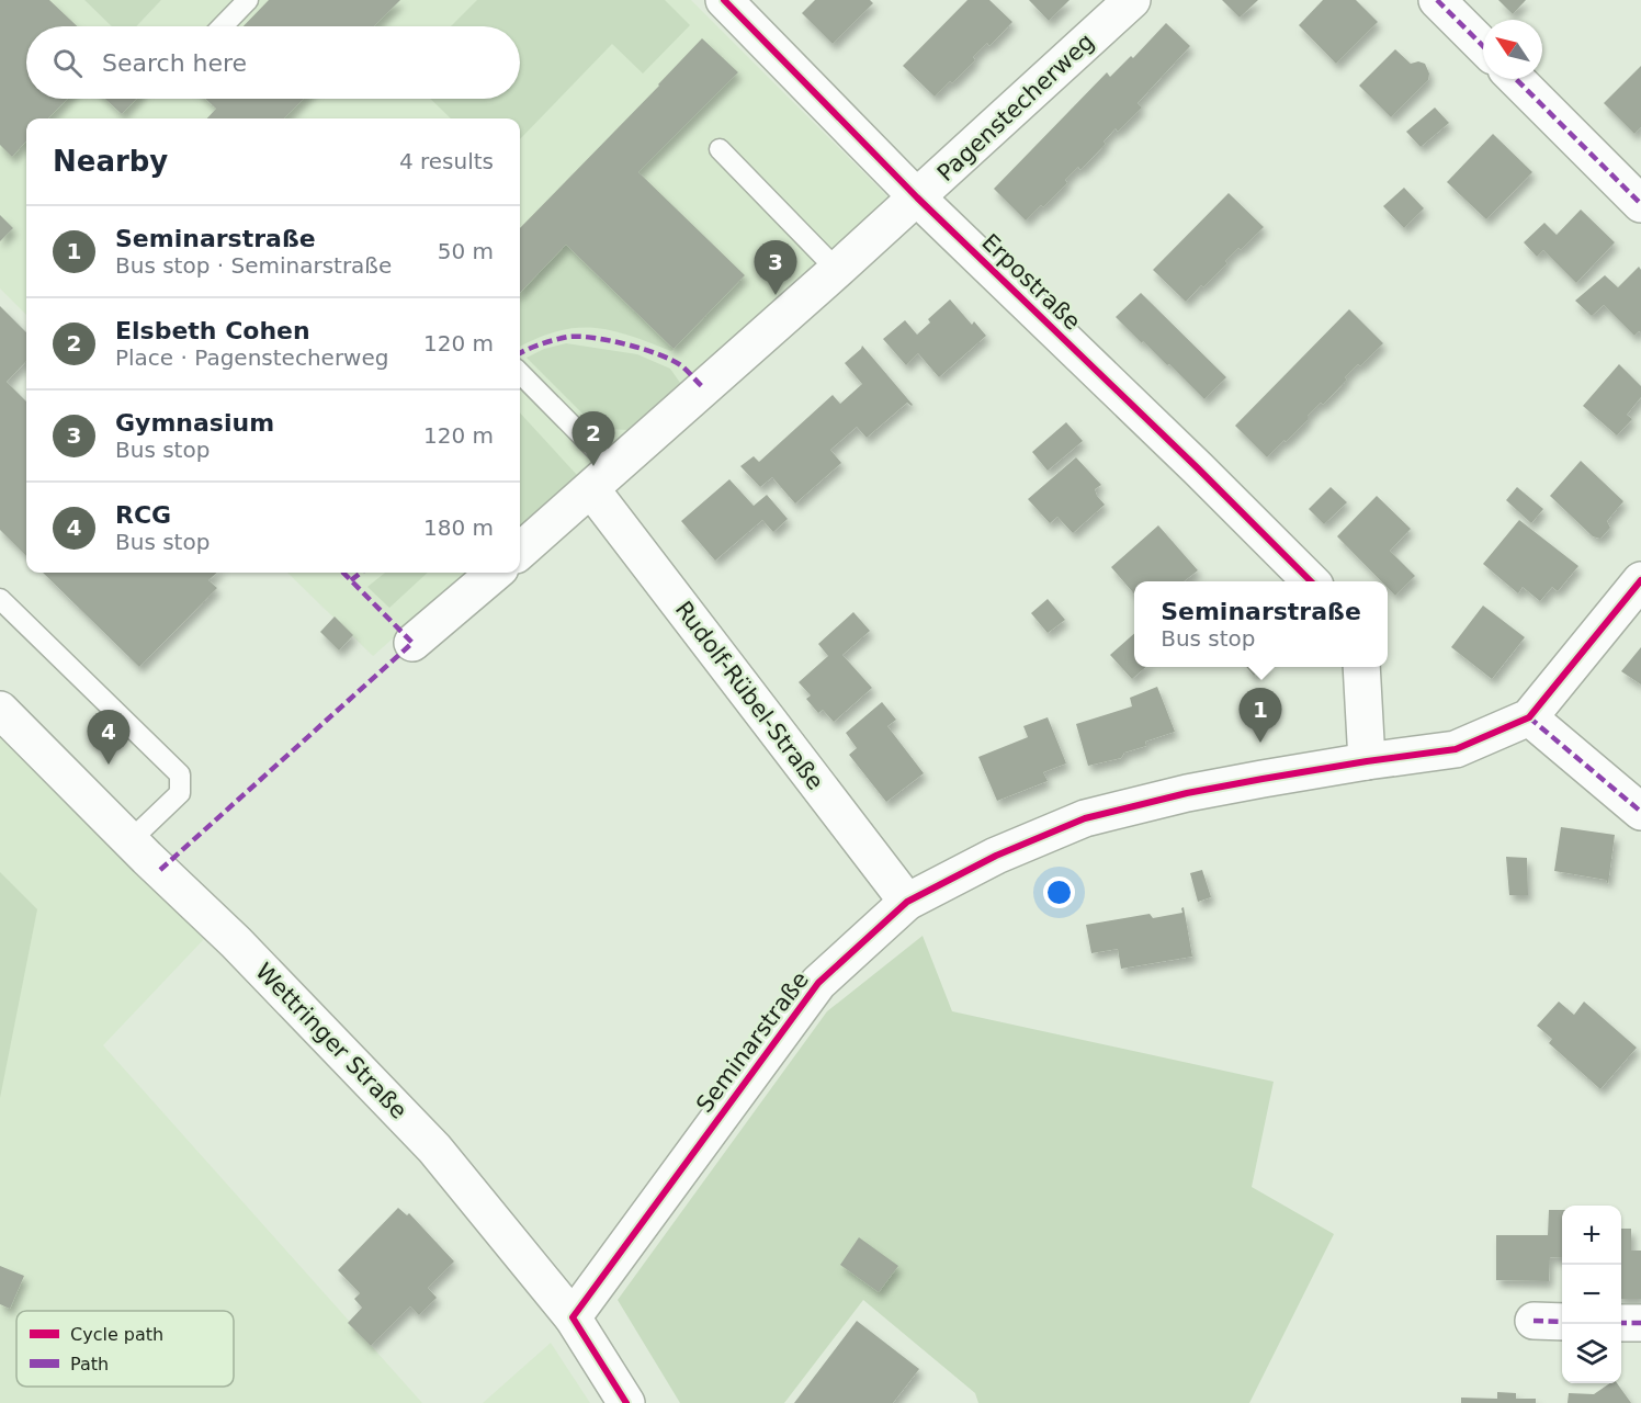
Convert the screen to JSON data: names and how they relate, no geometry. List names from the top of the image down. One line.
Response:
{"streets":{"street":["Pagenstecherweg","Erpostraße","Rudolf-Rübel-Straße","Wettringer Straße","Seminarstraße"]},"crossings":[["Pagenstecherweg","Erpostraße"],["Pagenstecherweg","Rudolf-Rübel-Straße"],["Rudolf-Rübel-Straße","Seminarstraße"],["Wettringer Straße","Seminarstraße"]],"legend":["Cycle path","Path"],"north":"top left","page":{"search":"Search here","heading":["Nearby","4 results"],"list":[{"mark":"1","name":"Seminarstraße","note":"Bus stop · Seminarstraße","value":"50 m"},{"mark":"2","name":"Elsbeth Cohen","note":"Place · Pagenstecherweg","value":"120 m"},{"mark":"3","name":"Gymnasium","note":"Bus stop","value":"120 m"},{"mark":"4","name":"RCG","note":"Bus stop","value":"180 m"}],"pins":["3","2","1","4"],"popup":["Seminarstraße","Bus stop"],"map_buttons":["+","−"]}}
